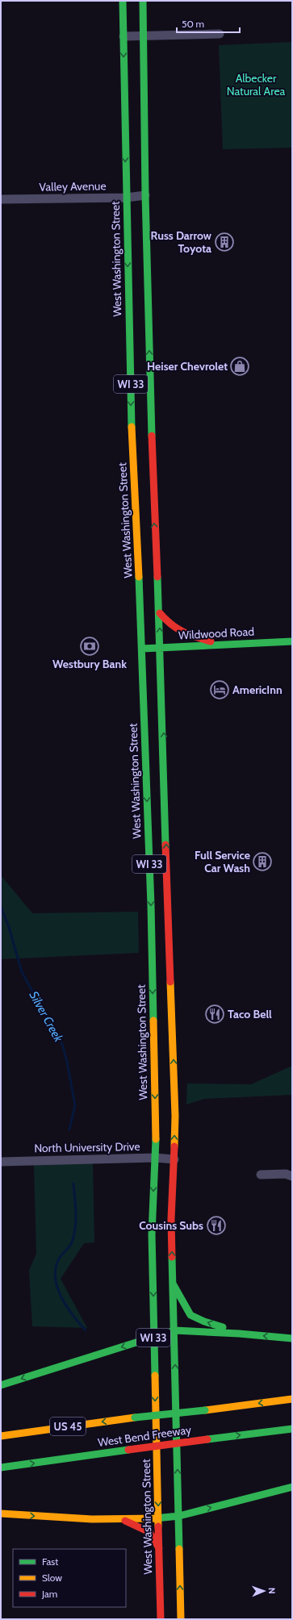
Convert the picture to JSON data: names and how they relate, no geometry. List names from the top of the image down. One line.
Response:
{"streets":{"main road":["West Washington Street","WI 33","Wildwood Road","US 45","West Bend Freeway"],"street":["Valley Avenue","North University Drive"]},"crossings":[["Valley Avenue","West Washington Street"],["Valley Avenue","WI 33"],["West Washington Street","Wildwood Road"],["West Washington Street","North University Drive"],["WI 33","Wildwood Road"],["WI 33","North University Drive"]],"water":["Silver Creek"],"parks":["Albecker Natural Area"],"places":{"building":["Russ Darrow Toyota","Full Service Car Wash"],"shop":["Heiser Chevrolet"],"bank":["Westbury Bank"],"hotel":["AmericInn"],"restaurant":["Taco Bell","Cousins Subs"]},"legend":["Fast","Slow","Jam"],"scale_bar":"50 m","north":"right"}
